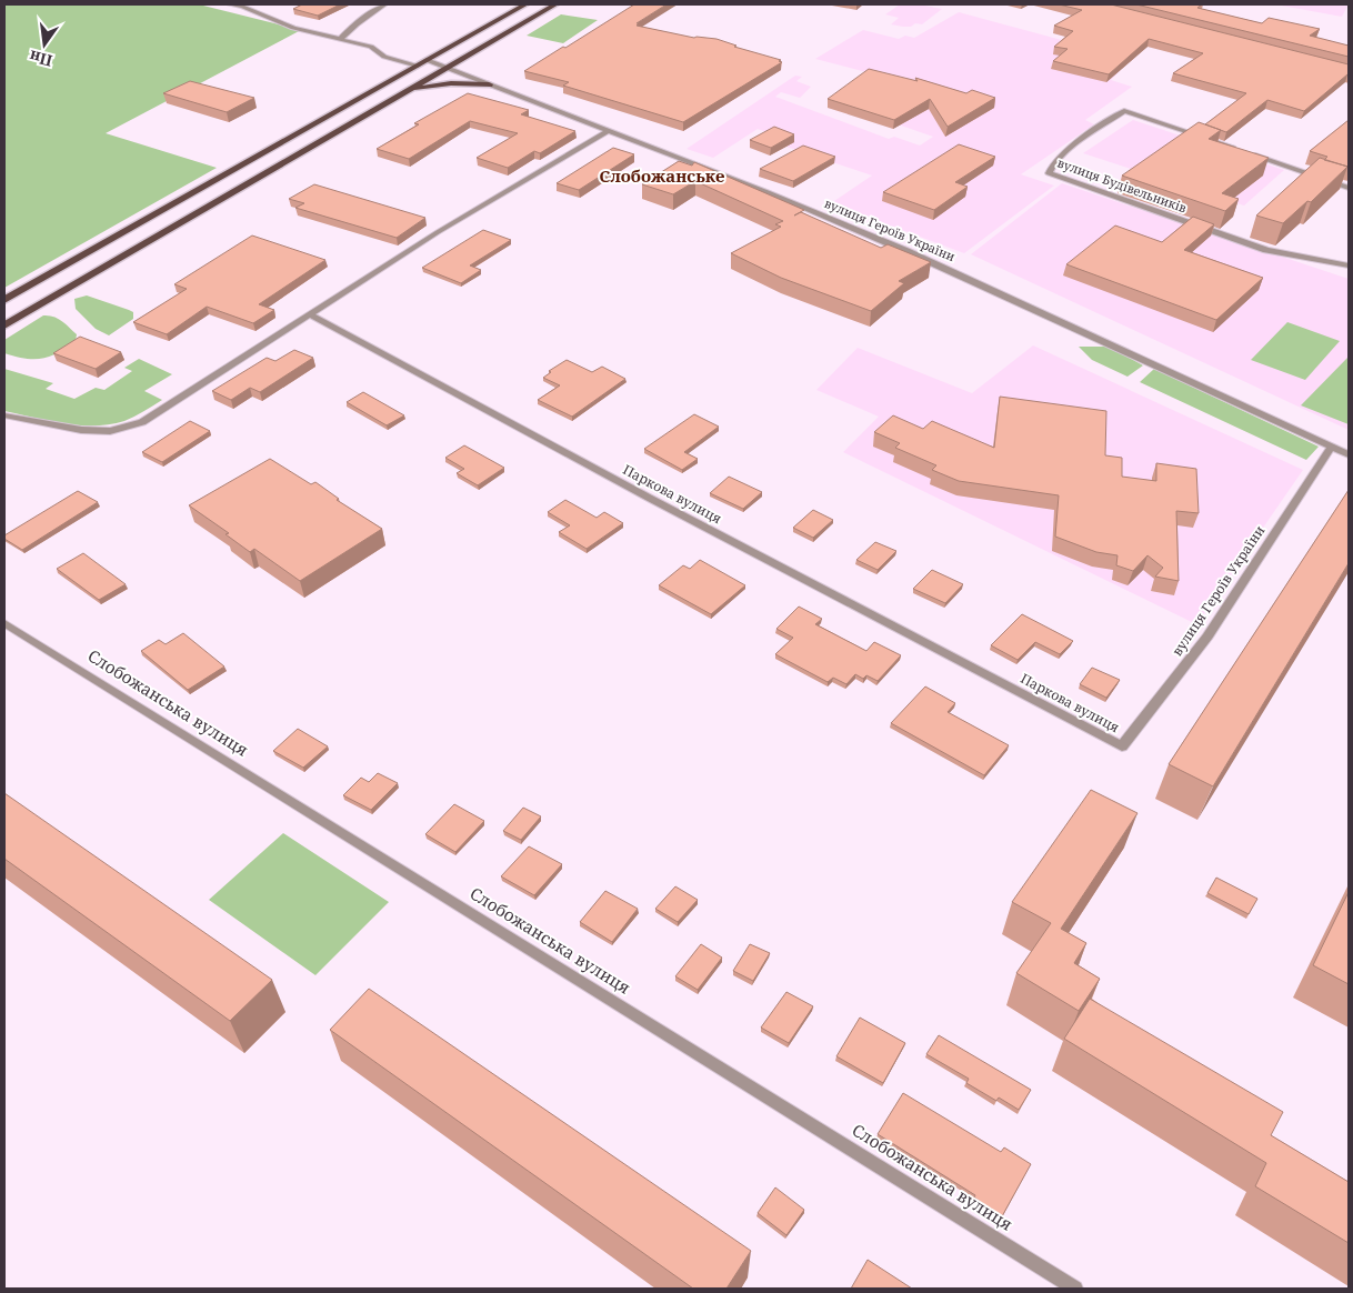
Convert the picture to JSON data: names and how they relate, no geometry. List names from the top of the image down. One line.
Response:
{"streets":{"street":["вулиця Будівельників","вулиця Героїв України","Паркова вулиця","Слобожанська вулиця"]},"crossings":[["вулиця Героїв України","Паркова вулиця"]],"districts":["Слобожанське"],"north":"bottom"}
